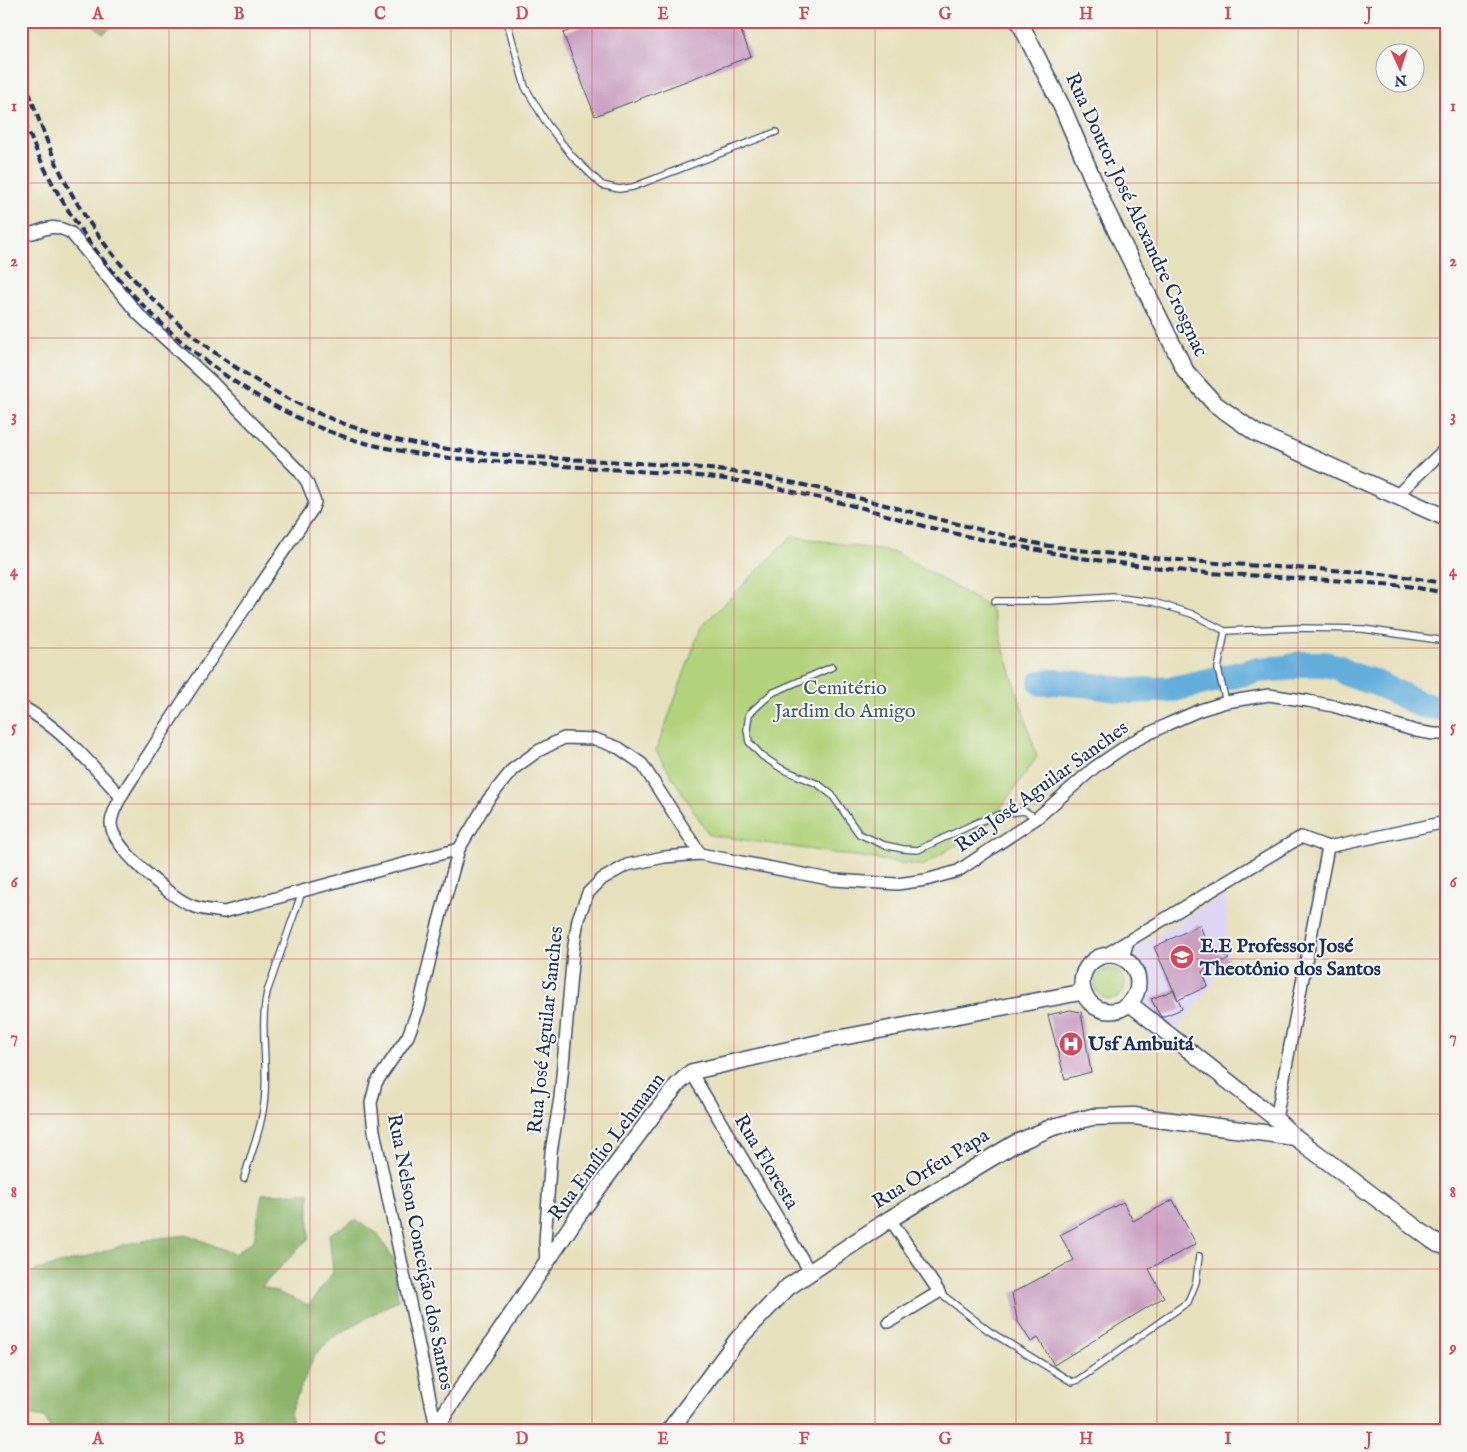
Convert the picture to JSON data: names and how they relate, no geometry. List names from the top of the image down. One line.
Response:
{"streets":{"main road":["Rua Doutor José Alexandre Crosgnac","Rua Orfeu Papa"],"street":["Rua José Aguilar Sanches","Rua Emílio Lehmann","Rua Floresta","Rua Nelson Conceição dos Santos"]},"crossings":[["Rua José Aguilar Sanches","Rua Emílio Lehmann"],["Rua José Aguilar Sanches","Rua Nelson Conceição dos Santos"],["Rua Emílio Lehmann","Rua Floresta"],["Rua Emílio Lehmann","Rua Nelson Conceição dos Santos"],["Rua Floresta","Rua Orfeu Papa"]],"parks":["Cemitério Jardim do Amigo"],"places":{"school or university":["E.E Professor José Theotônio dos Santos"],"hospital":["Usf Ambuitá"]},"north":"bottom","grid":{"columns":["A","B","C","D","E","F","G","H","I","J"],"rows":["1","2","3","4","5","6","7","8","9"]}}
